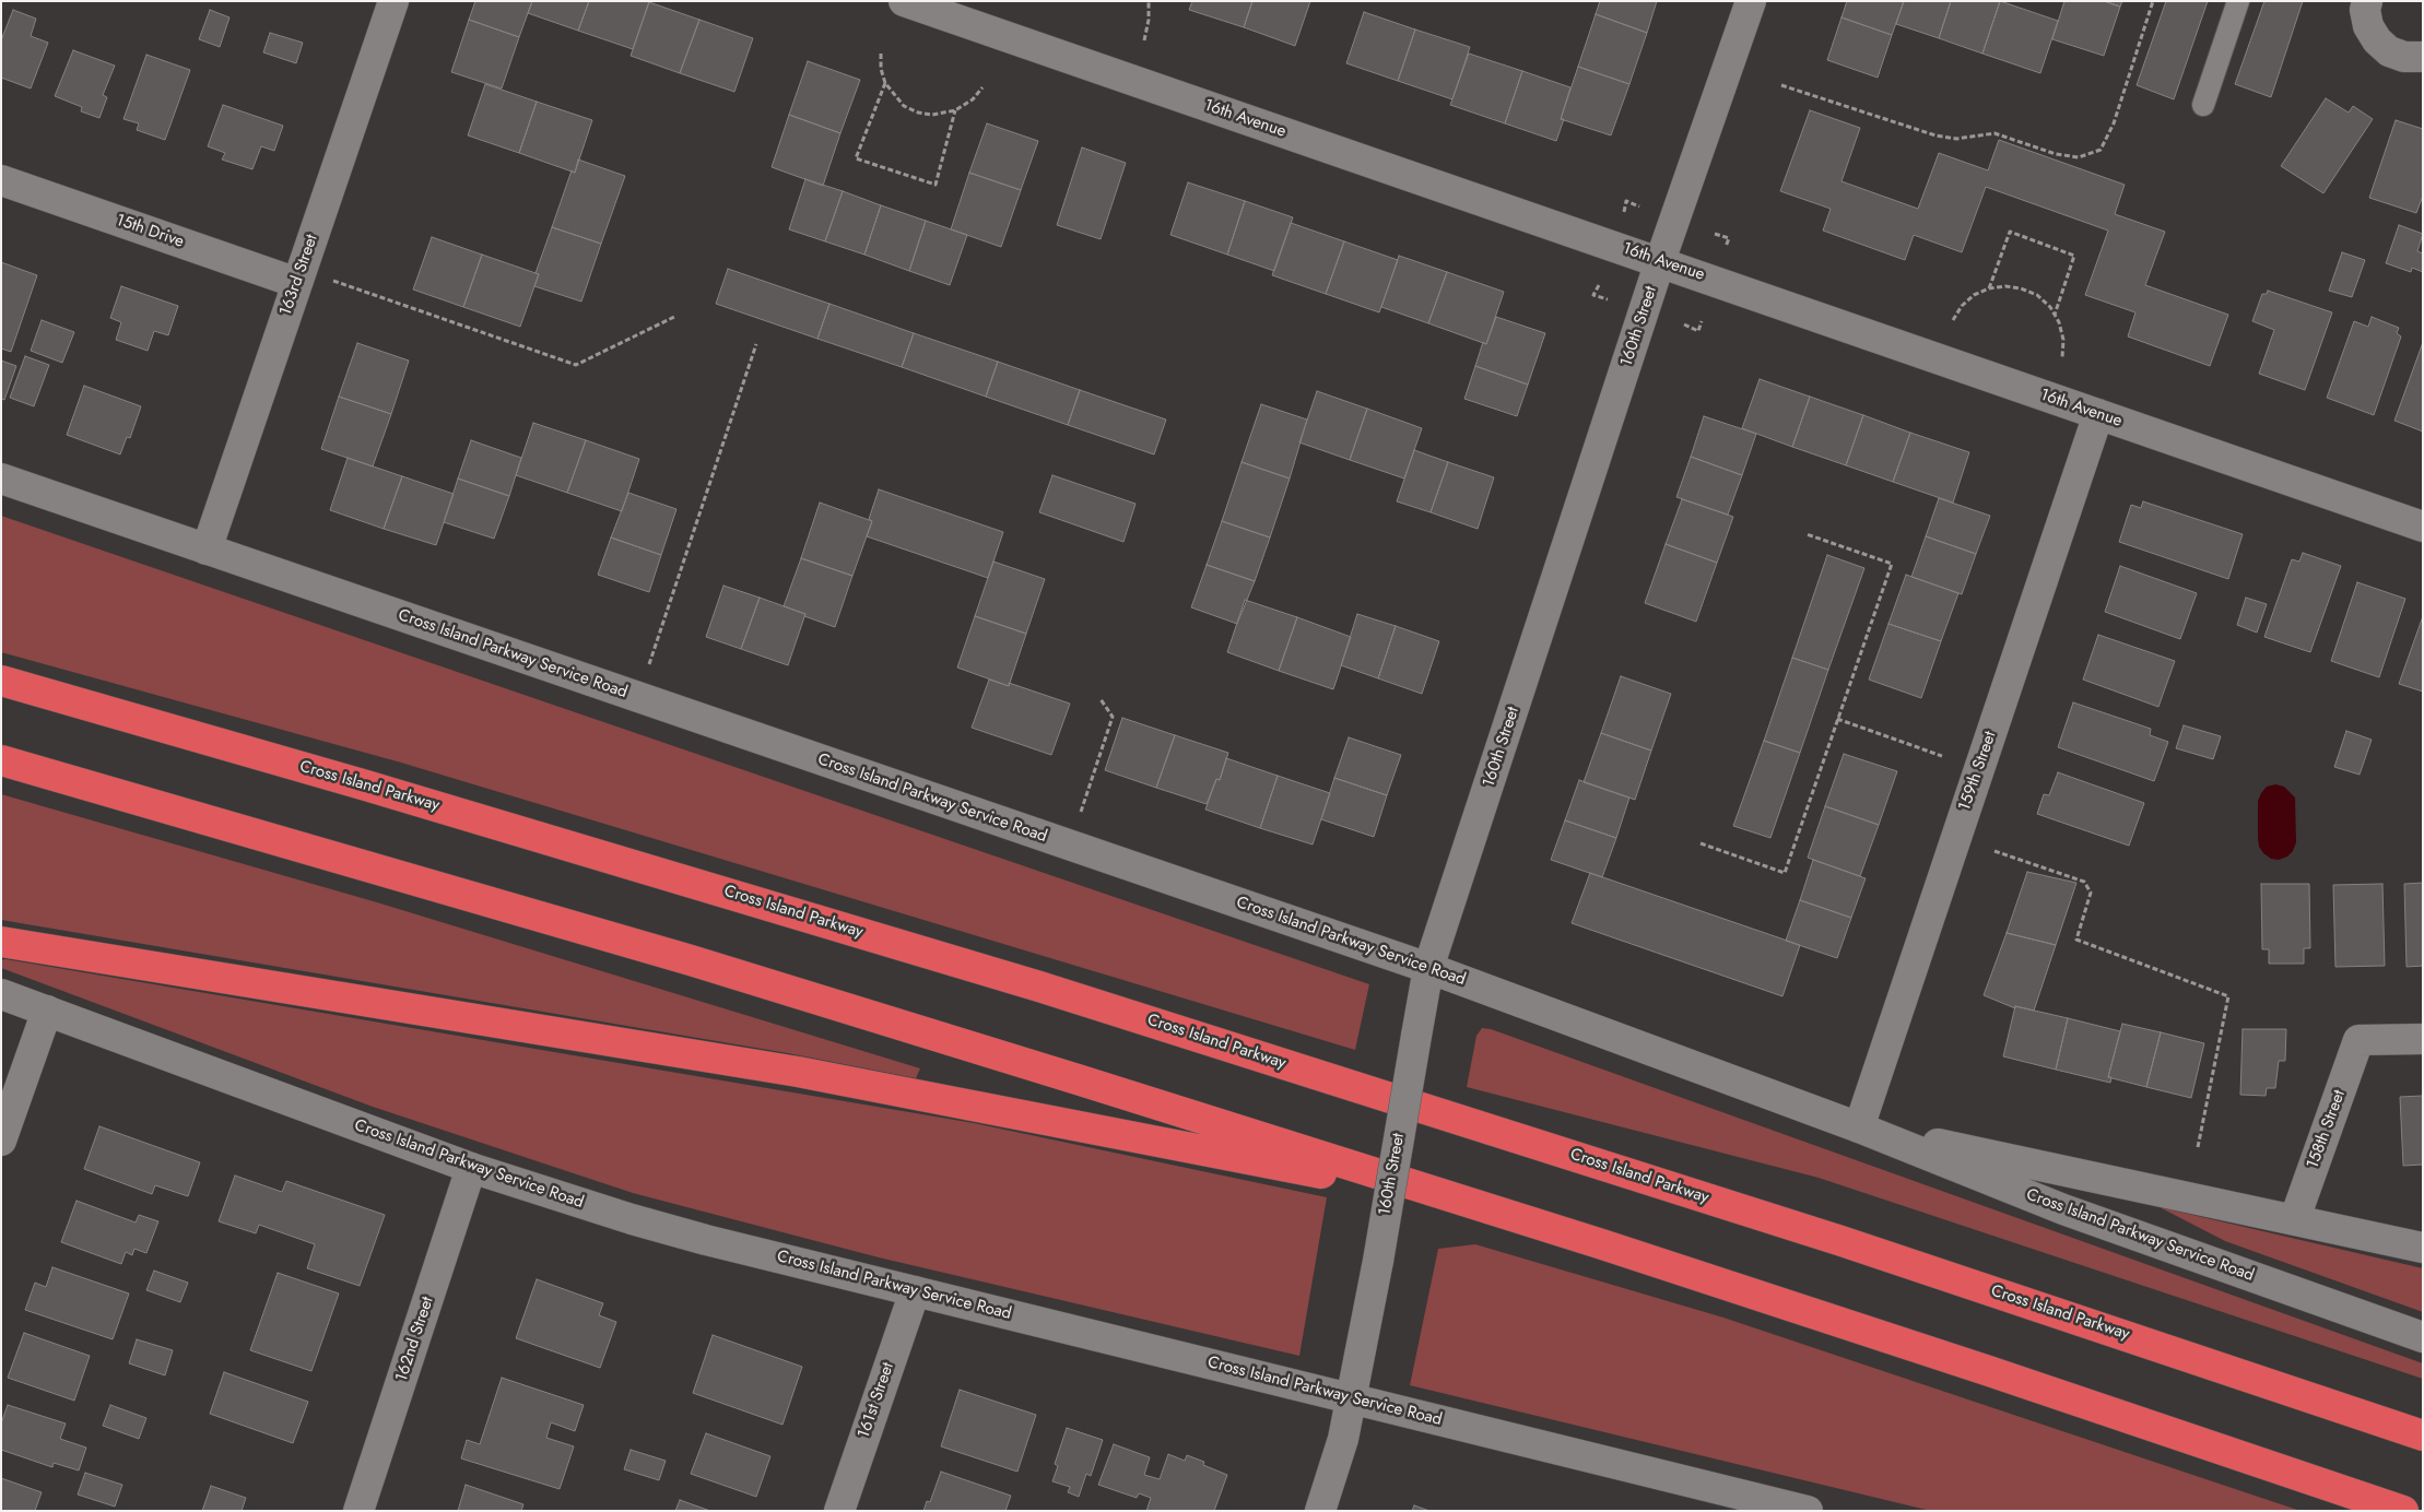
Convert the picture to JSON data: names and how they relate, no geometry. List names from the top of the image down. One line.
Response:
{"streets":{"highway":["Cross Island Parkway"],"street":["16th Avenue","15th Drive","163rd Street","160th Street","Cross Island Parkway Service Road","159th Street","158th Street","162nd Street","161st Street"]},"crossings":[["16th Avenue","160th Street"],["16th Avenue","159th Street"],["15th Drive","163rd Street"],["163rd Street","Cross Island Parkway Service Road"],["160th Street","Cross Island Parkway Service Road"],["Cross Island Parkway Service Road","159th Street"],["Cross Island Parkway Service Road","158th Street"],["Cross Island Parkway Service Road","162nd Street"],["Cross Island Parkway Service Road","161st Street"]]}
